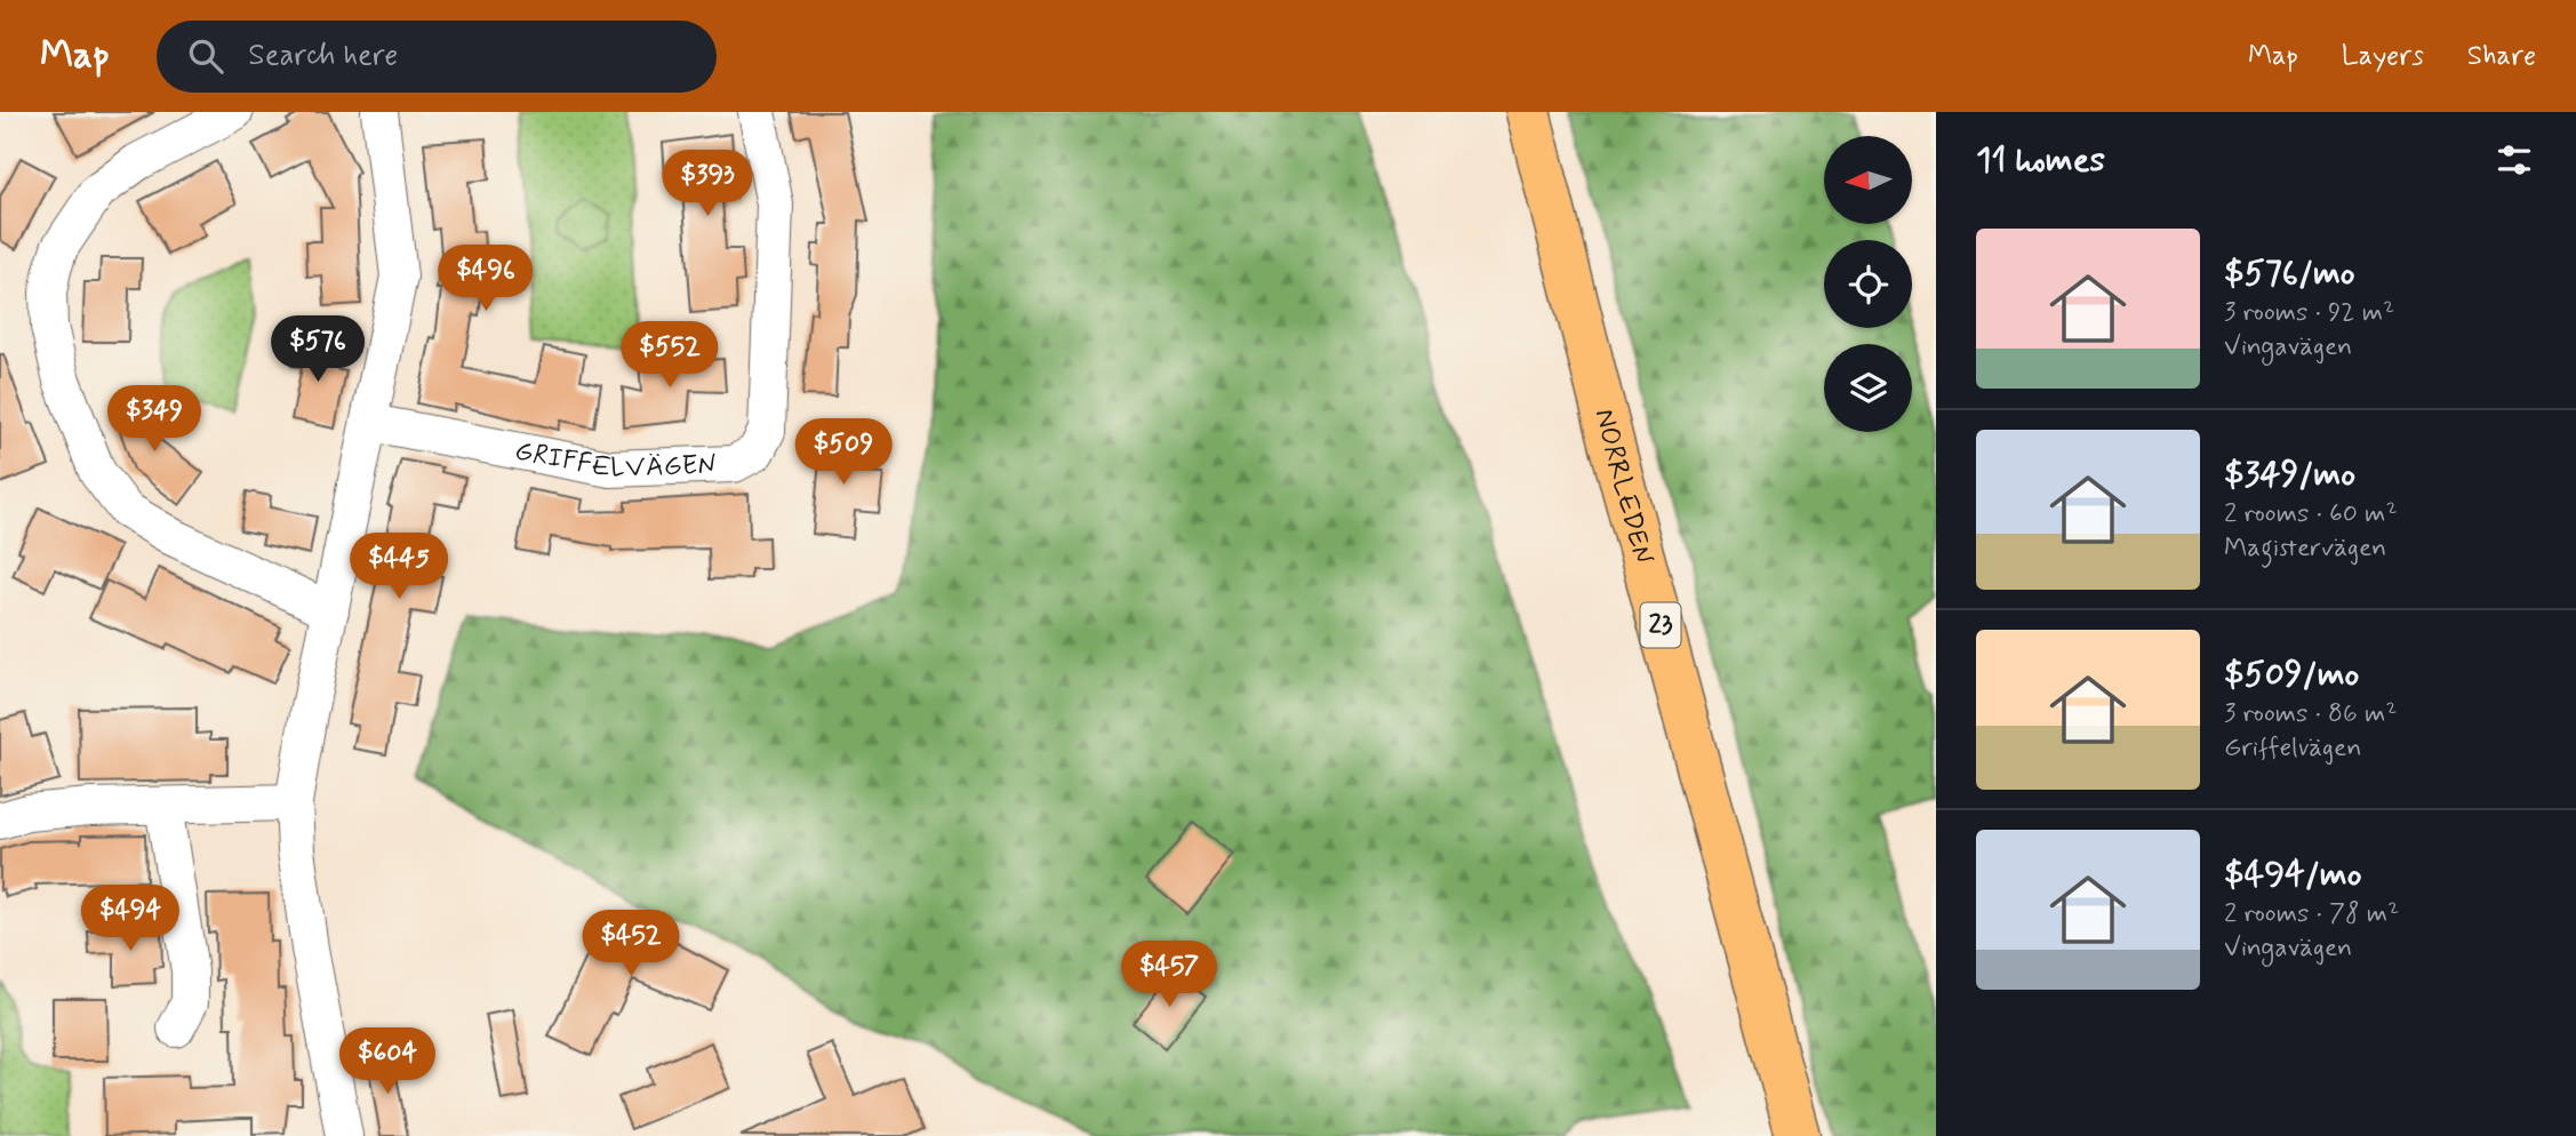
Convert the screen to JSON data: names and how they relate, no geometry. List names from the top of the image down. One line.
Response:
{"streets":{"highway":["NORRLEDEN","23"],"street":["GRIFFELVÄGEN"]},"north":"left","page":{"header":"Map","search":"Search here","nav":["Map","Layers","Share"],"heading":"11 homes","price":["$393","$496","$576","$552","$349","$509","$445","$494","$452","$457","$604"],"list":[{"name":"$576/mo","note":"3 rooms · 92 m² · Vingavägen"},{"name":"$349/mo","note":"2 rooms · 60 m² · Magistervägen"},{"name":"$509/mo","note":"3 rooms · 86 m² · Griffelvägen"},{"name":"$494/mo","note":"2 rooms · 78 m² · Vingavägen"}]}}
